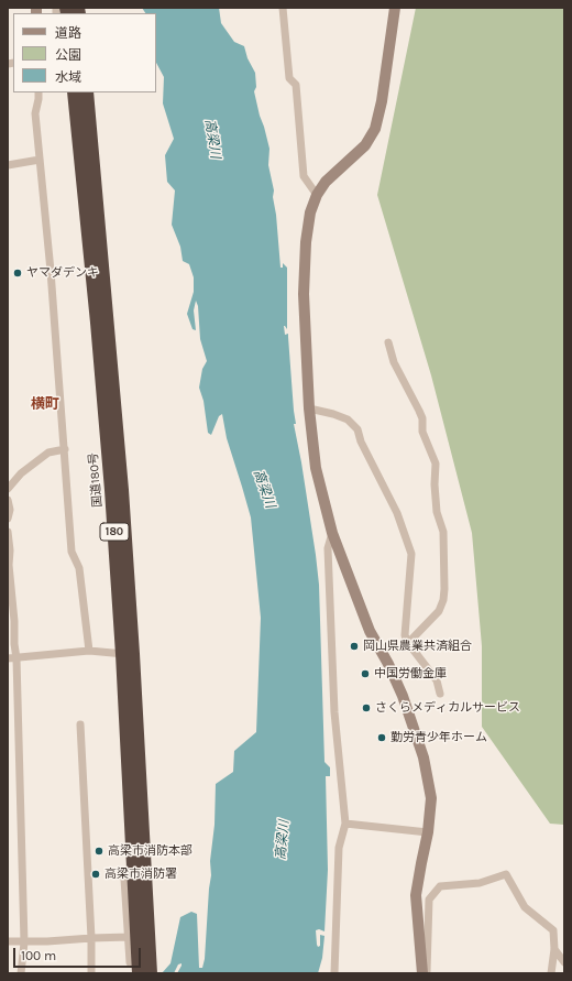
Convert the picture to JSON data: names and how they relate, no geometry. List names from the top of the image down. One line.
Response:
{"streets":{"highway":["国道180号","180"]},"districts":["横町"],"water":["高梁川"],"places":["ヤマダデンキ","岡山県農業共済組合","中国労働金庫","さくらメディカルサービス","勤労青少年ホーム","高梁市消防本部","高梁市消防署"],"legend":["道路","公園","水域"],"scale_bar":"100 m"}
